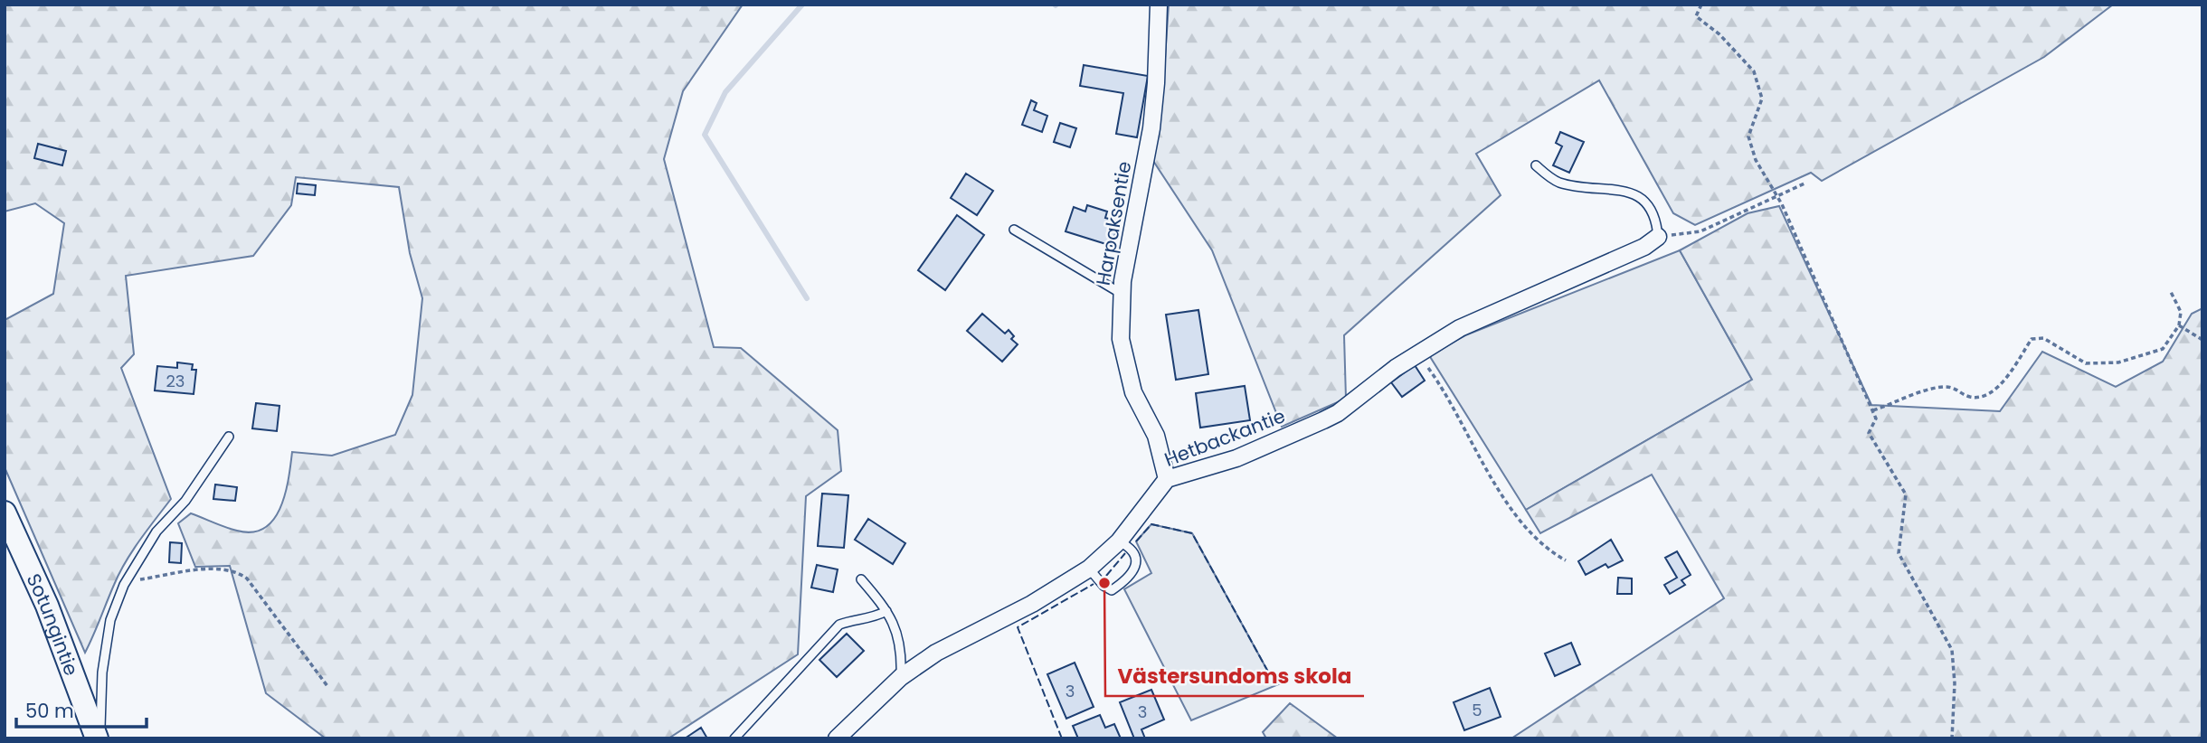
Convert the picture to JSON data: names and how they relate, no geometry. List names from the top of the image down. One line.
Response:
{"streets":{"street":["Harpaksentie","Hetbackantie","Sotungintie"]},"crossings":[["Harpaksentie","Hetbackantie"]],"places":["Västersundoms skola"],"house_numbers":["23","3","5","3"],"scale_bar":"50 m"}
